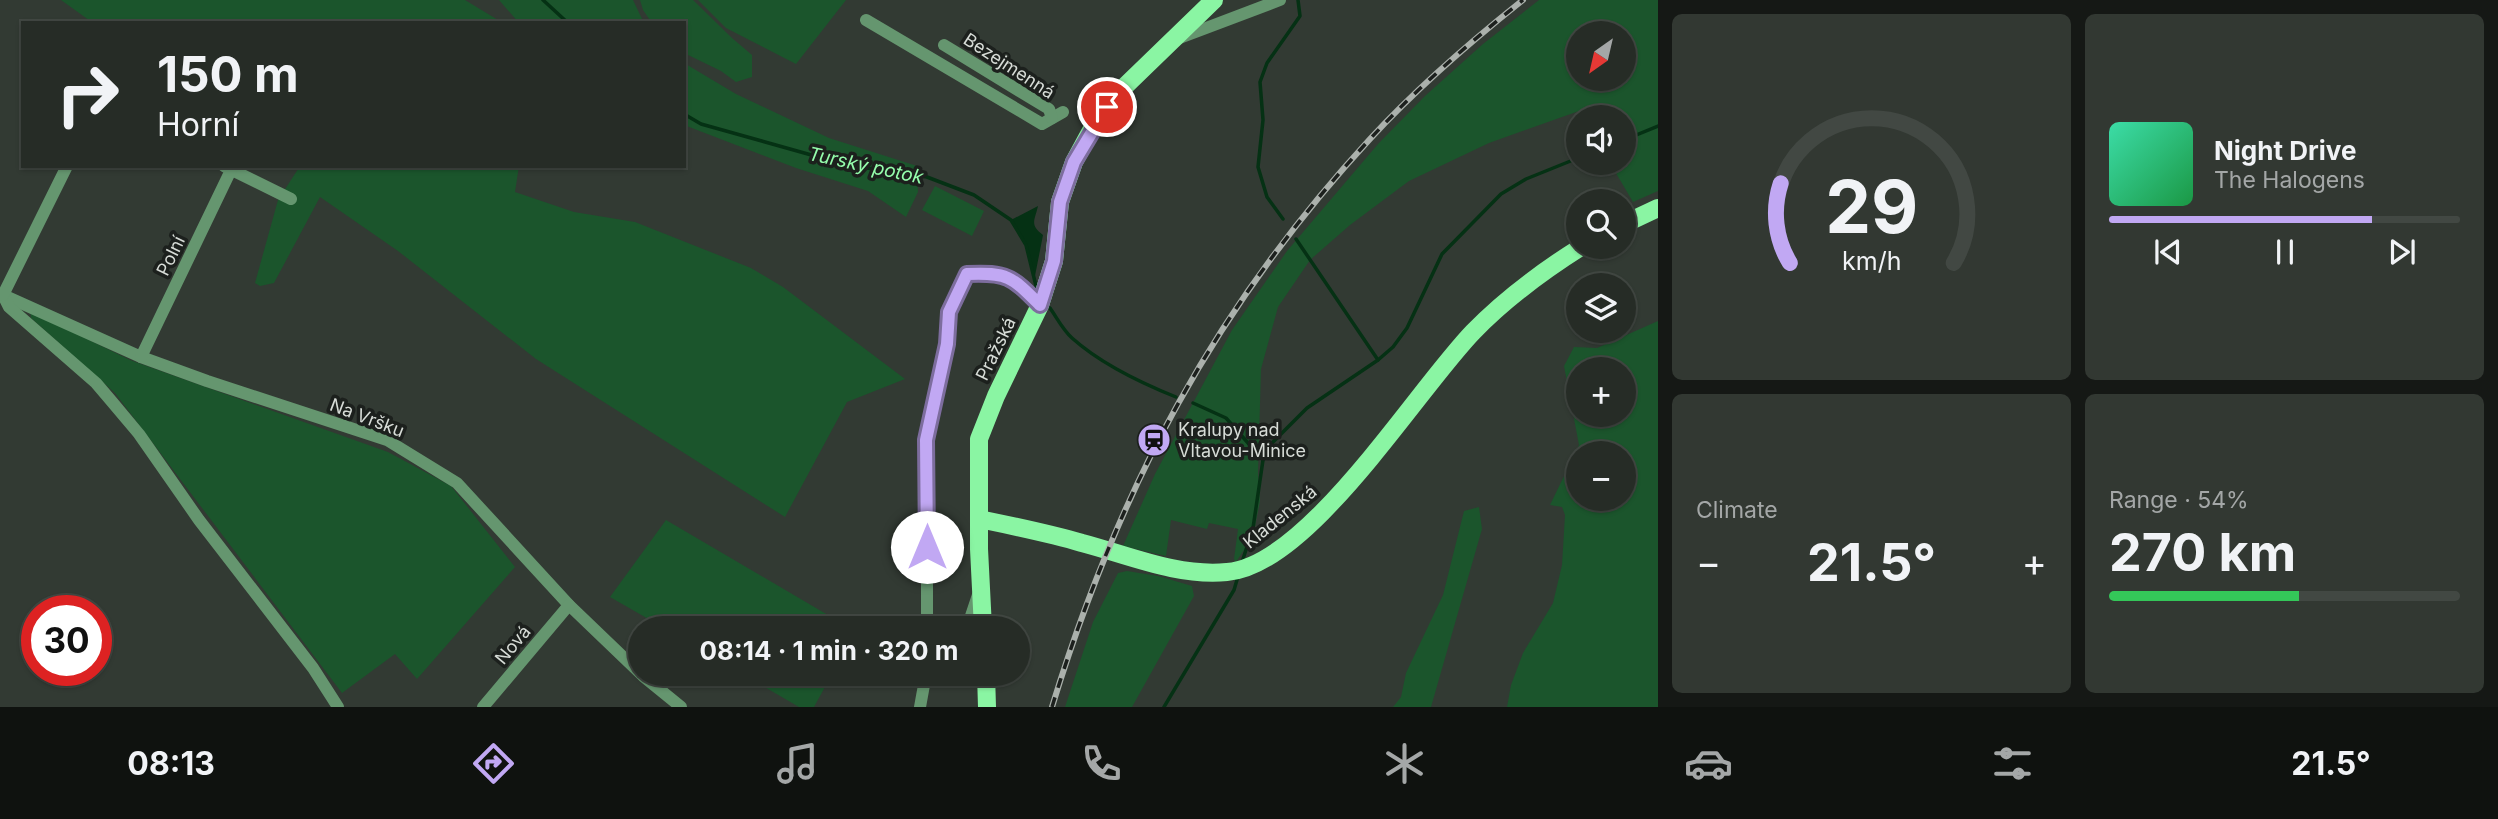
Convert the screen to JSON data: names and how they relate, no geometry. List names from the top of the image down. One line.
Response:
{"streets":{"main road":["Pražská","Kladenská"],"street":["Bezejmenná","Polní","Na Vršku","Nová"]},"crossings":[["Polní","Na Vršku"],["Pražská","Kladenská"],["Na Vršku","Nová"]],"water":["Turský potok"],"places":{"station":["Kralupy nad Vltavou-Minice"]},"north":"bottom left","page":{"map_buttons":["+","−"],"turn":["150 m","Horní"],"song":["Night Drive","The Halogens"],"tile":["Climate",["Range · 54%","270 km"]],"heat":["−","21.5°","+"],"limit":"30","trip":"08:14 · 1 min · 320 m","tabs":["08:13","21.5°"],"gauge":["29","km/h"]}}
